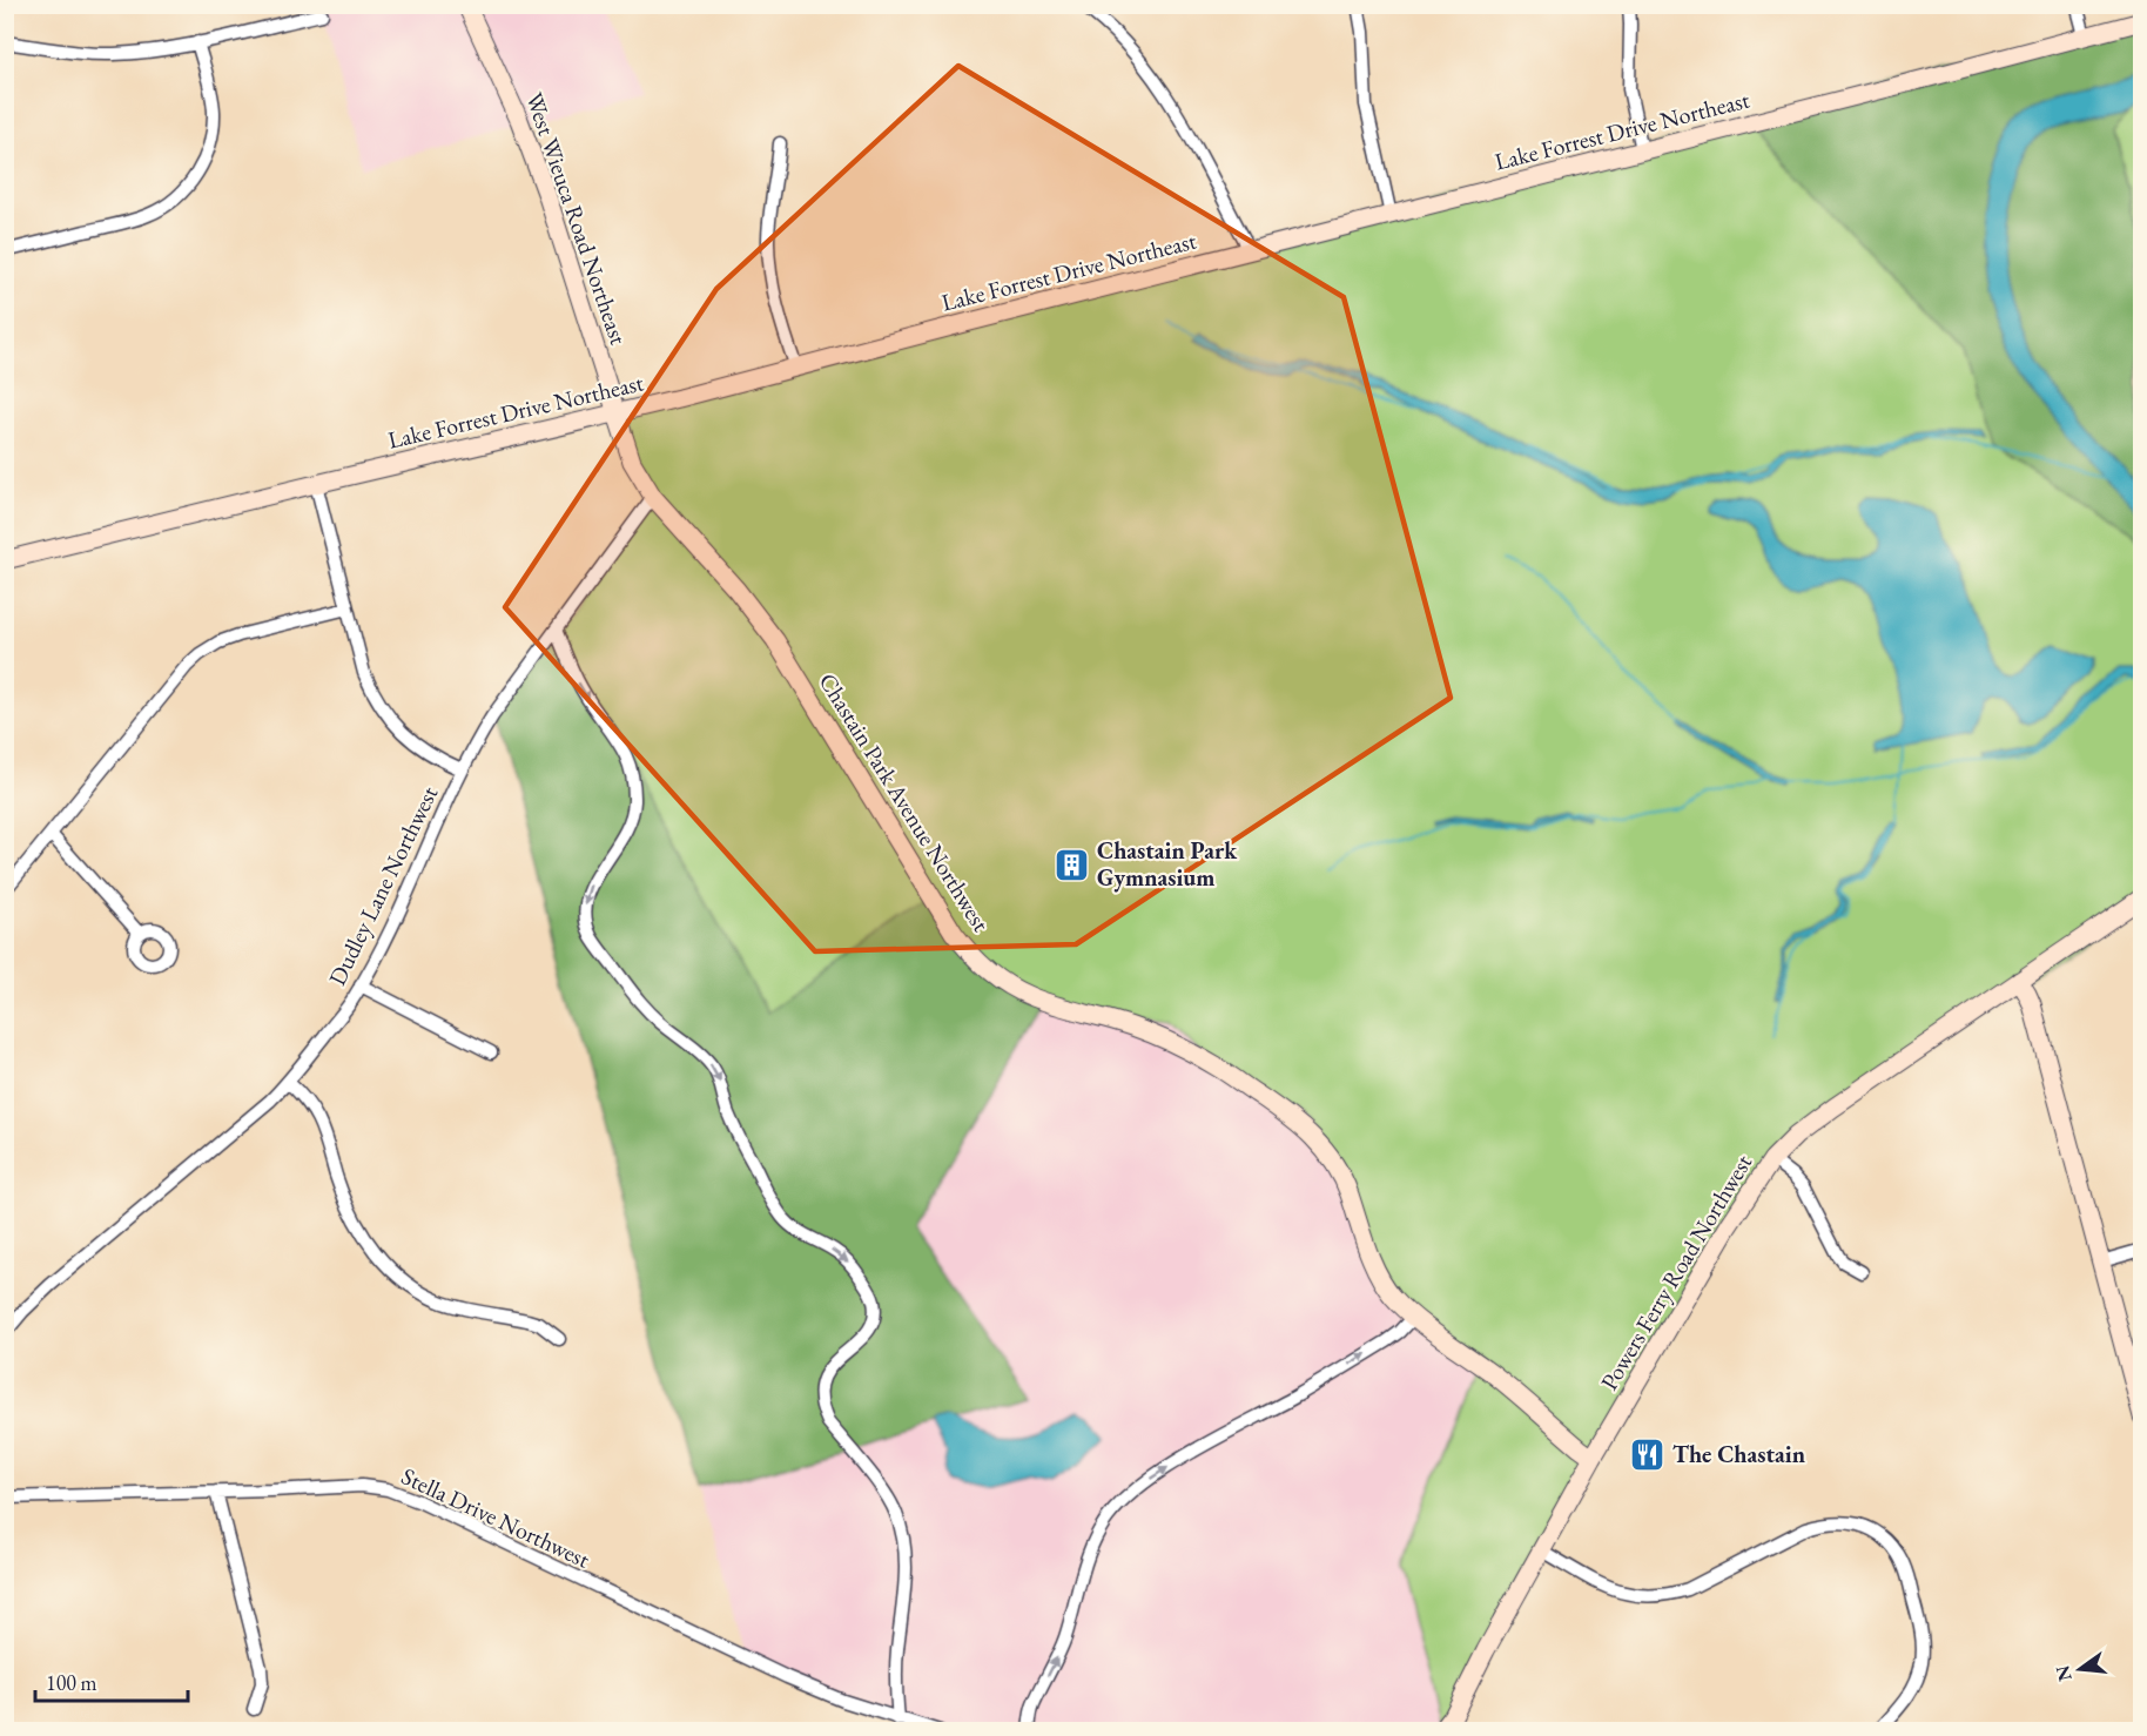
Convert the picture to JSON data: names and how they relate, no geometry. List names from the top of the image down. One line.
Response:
{"streets":{"street":["Lake Forrest Drive Northeast","West Wieuca Road Northeast","Chastain Park Avenue Northwest","Dudley Lane Northwest","Powers Ferry Road Northwest","Stella Drive Northwest"]},"crossings":[["Lake Forrest Drive Northeast","West Wieuca Road Northeast"],["Lake Forrest Drive Northeast","Chastain Park Avenue Northwest"],["West Wieuca Road Northeast","Chastain Park Avenue Northwest"],["Chastain Park Avenue Northwest","Dudley Lane Northwest"],["Chastain Park Avenue Northwest","Powers Ferry Road Northwest"]],"places":{"building":["Chastain Park Gymnasium"],"restaurant":["The Chastain"]},"scale_bar":"100 m","north":"left"}
